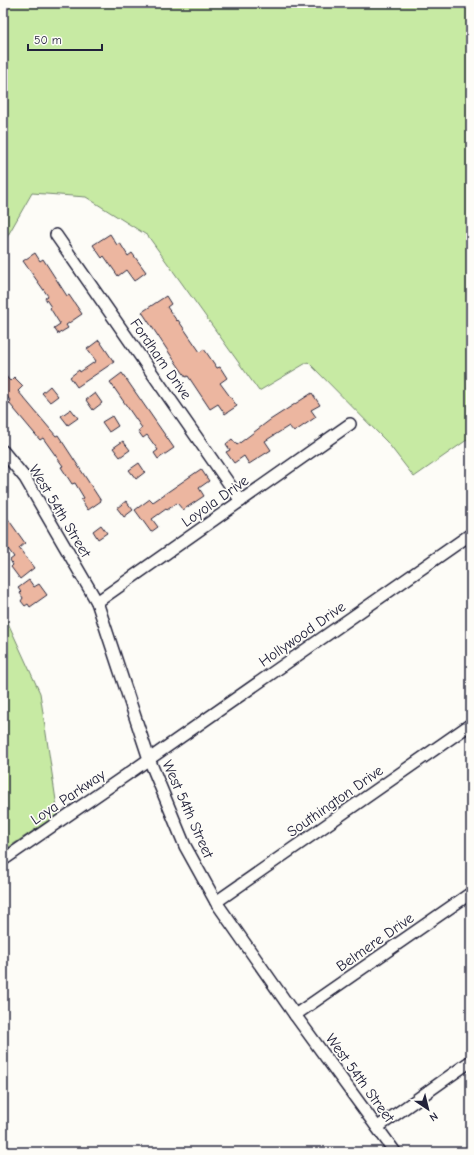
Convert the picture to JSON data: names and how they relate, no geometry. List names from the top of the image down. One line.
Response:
{"streets":{"street":["Fordham Drive","Loyola Drive","West 54th Street","Hollywood Drive","Loya Parkway","Southington Drive","Belmere Drive"]},"crossings":[["Fordham Drive","Loyola Drive"],["Loyola Drive","West 54th Street"],["West 54th Street","Hollywood Drive"],["West 54th Street","Loya Parkway"],["West 54th Street","Southington Drive"],["West 54th Street","Belmere Drive"],["Hollywood Drive","Loya Parkway"]],"scale_bar":"50 m","north":"bottom right"}
